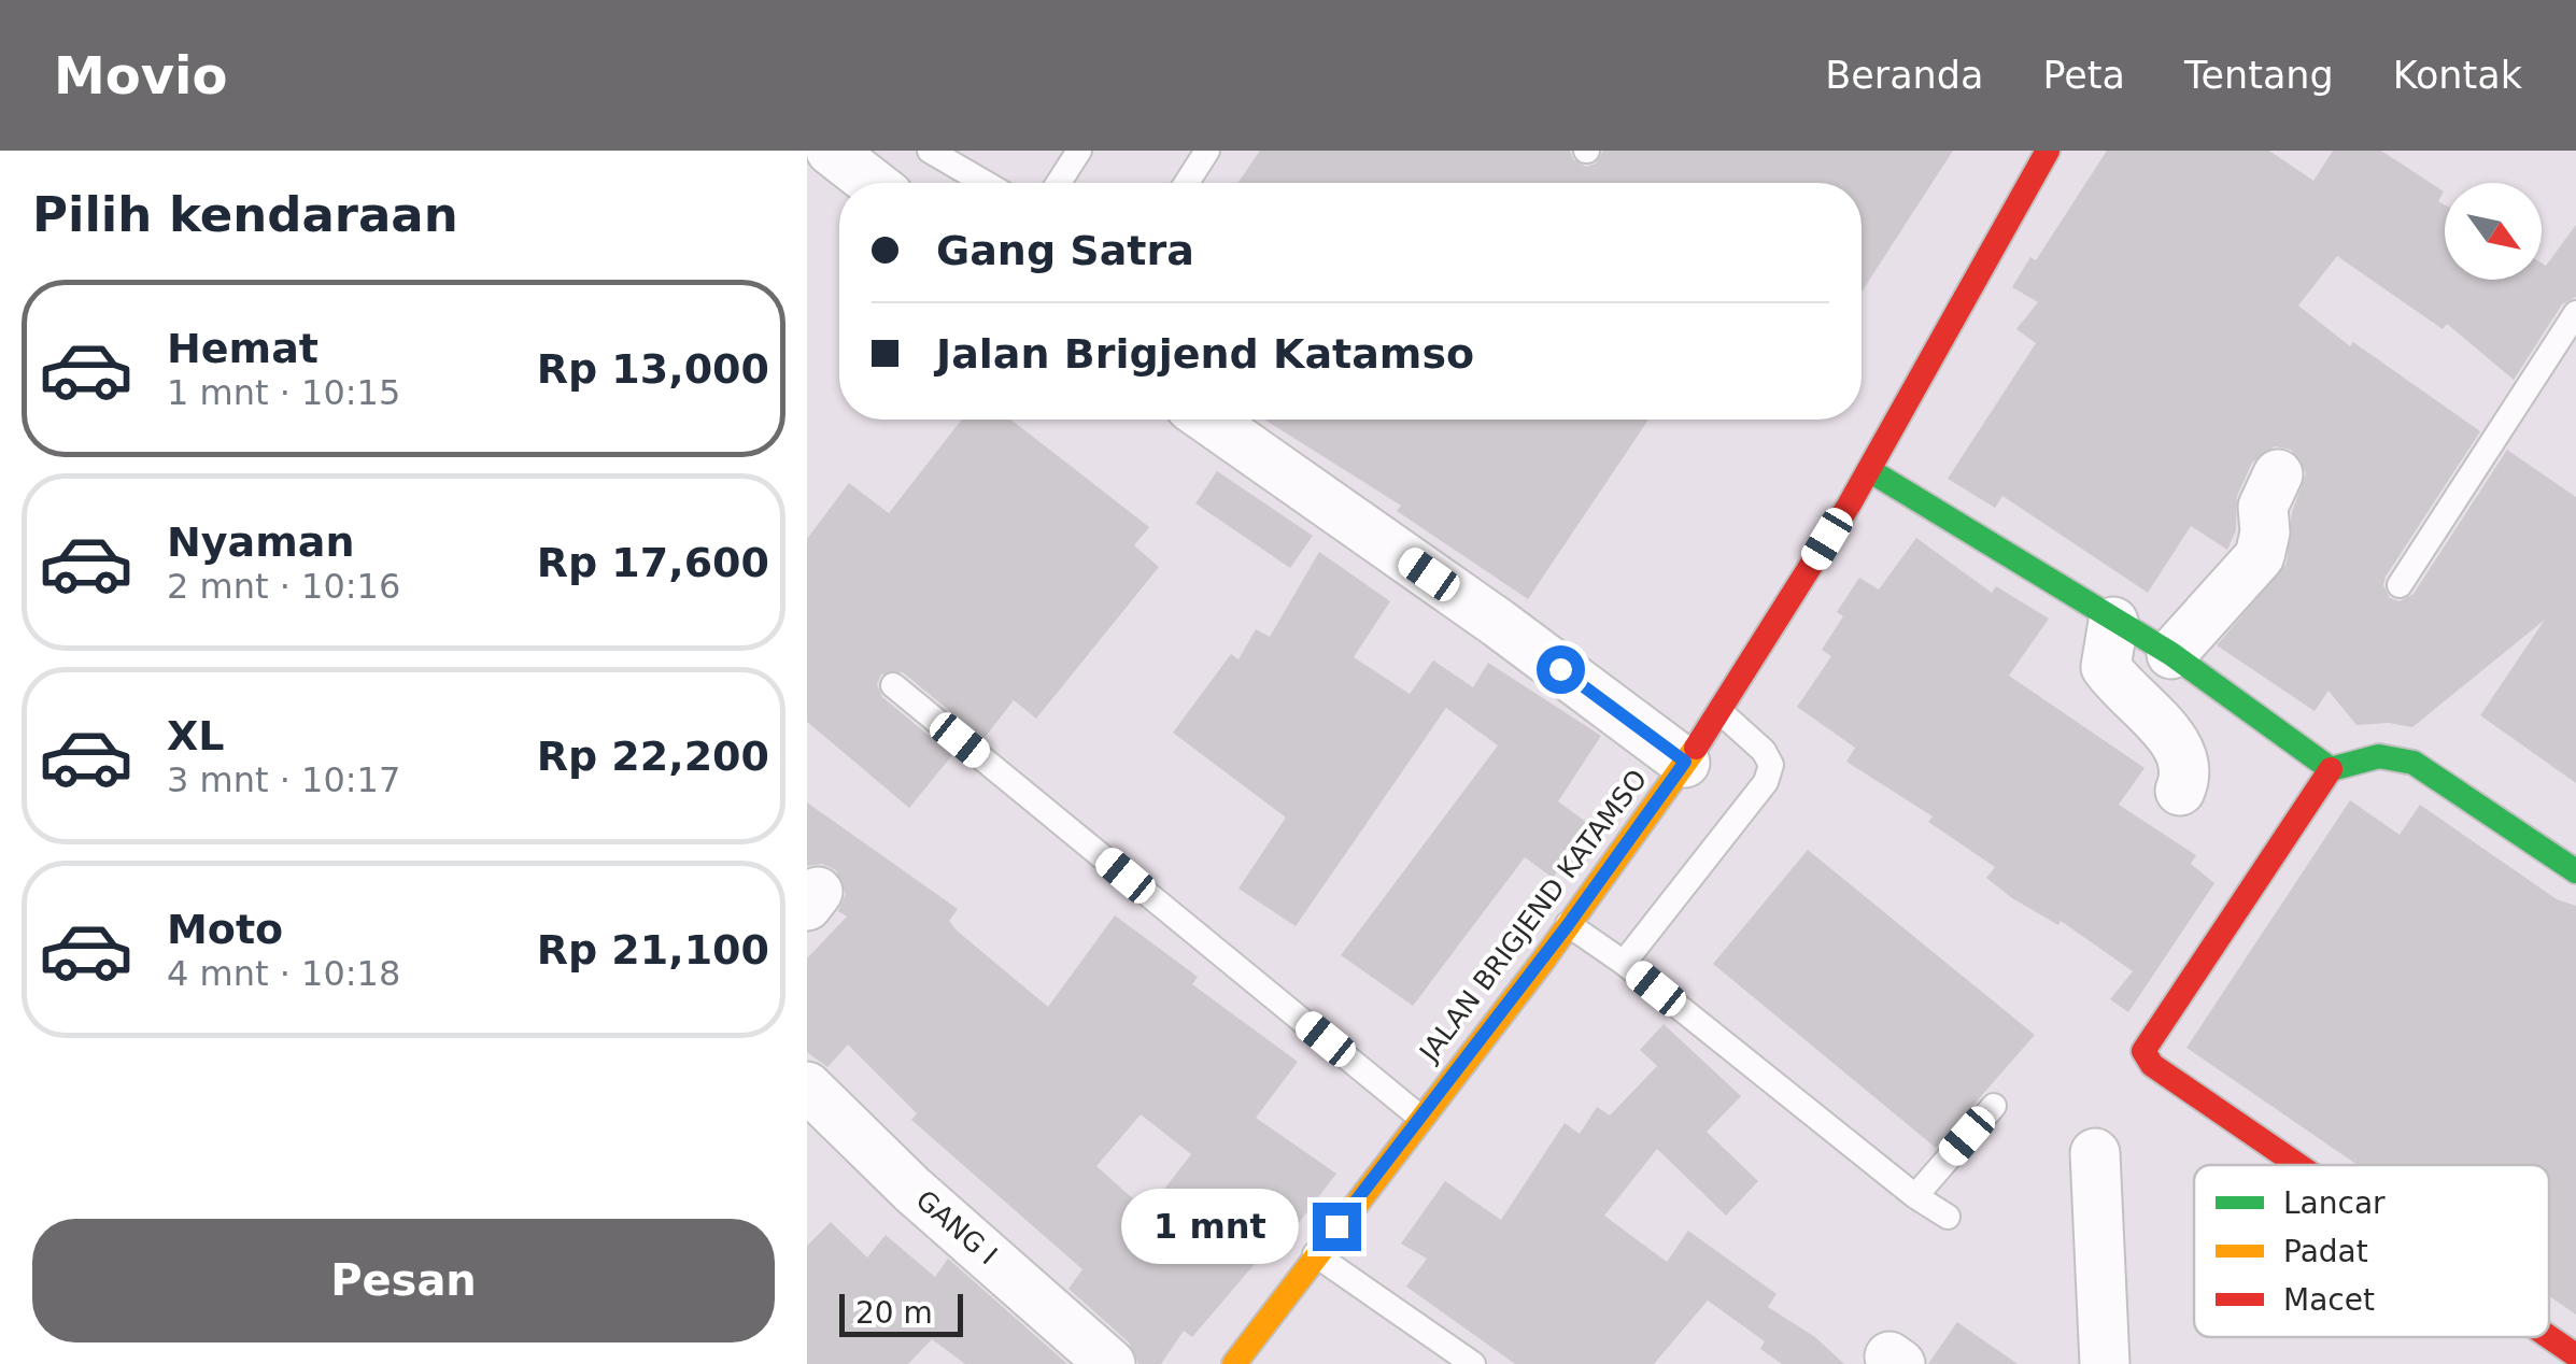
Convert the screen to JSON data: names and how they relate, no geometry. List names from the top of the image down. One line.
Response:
{"streets":{"street":["JALAN BRIGJEND KATAMSO","GANG I"]},"legend":["Lancar","Padat","Macet"],"scale_bar":"20 m","north":"bottom right","page":{"header":"Movio","nav":["Beranda","Peta","Tentang","Kontak"],"heading":"Pilih kendaraan","banner":["Gang Satra","Jalan Brigjend Katamso"],"list":[{"name":"Hemat","note":"1 mnt · 10:15","value":"Rp 13,000"},{"name":"Nyaman","note":"2 mnt · 10:16","value":"Rp 17,600"},{"name":"XL","note":"3 mnt · 10:17","value":"Rp 22,200"},{"name":"Moto","note":"4 mnt · 10:18","value":"Rp 21,100"}],"bubble":"1 mnt","buttons":"Pesan","scale":"20 m"}}
